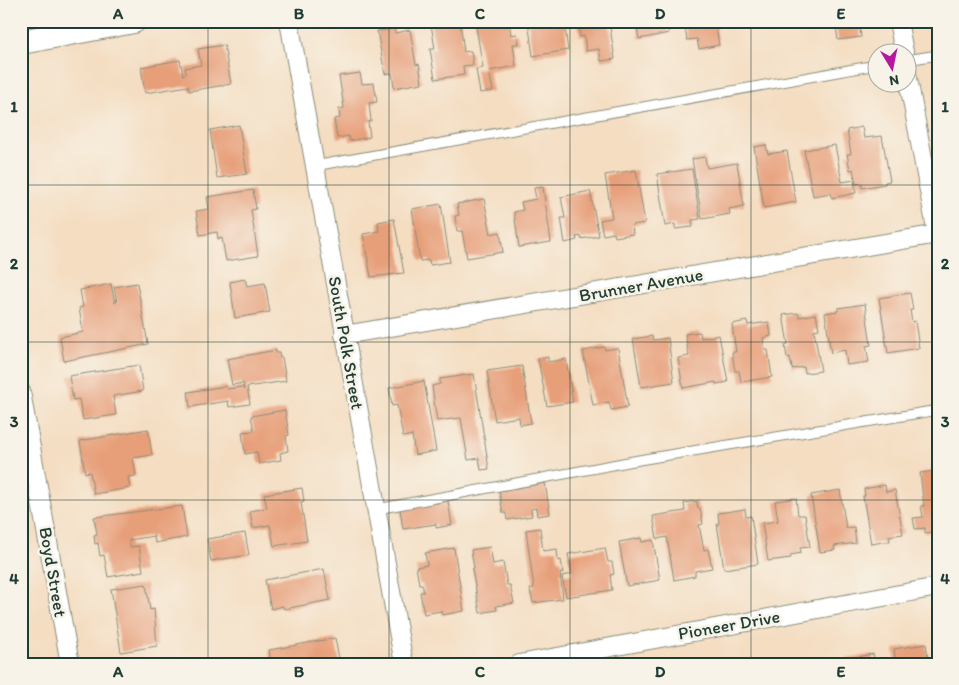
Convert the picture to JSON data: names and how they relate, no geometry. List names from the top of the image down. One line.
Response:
{"streets":{"street":["Brunner Avenue","South Polk Street","Boyd Street","Pioneer Drive"]},"crossings":[["Brunner Avenue","South Polk Street"]],"north":"bottom","grid":{"columns":["A","B","C","D","E"],"rows":["1","2","3","4"]}}
